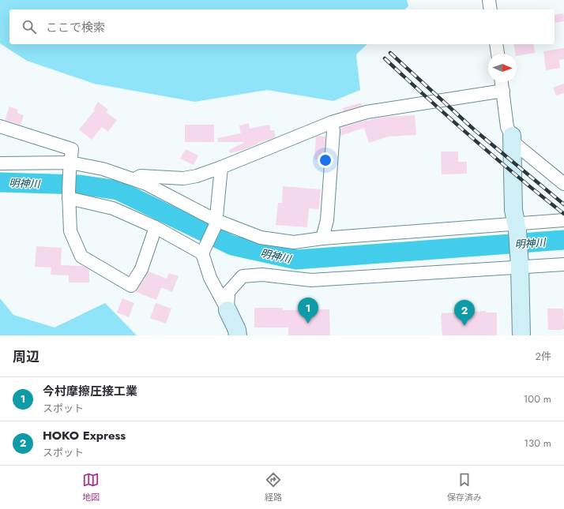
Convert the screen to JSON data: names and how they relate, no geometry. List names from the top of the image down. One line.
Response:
{"water":["明神川"],"north":"right","page":{"search":"ここで検索","pins":["1","2"],"heading":["周辺","2件"],"list":[{"mark":"1","name":"今村摩擦圧接工業","note":"スポット","value":"100 m"},{"mark":"2","name":"HOKO Express","note":"スポット","value":"130 m"}],"nav":["地図","経路","保存済み"]}}
